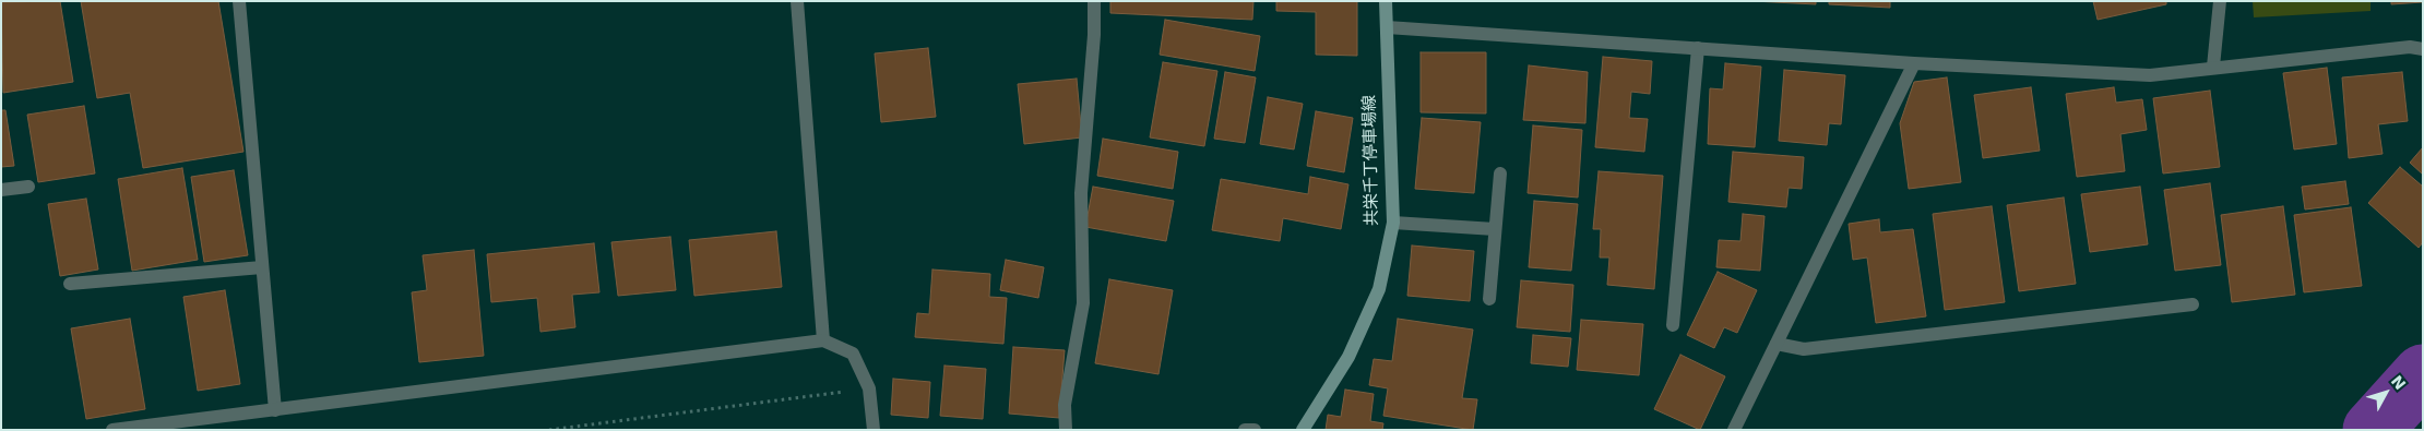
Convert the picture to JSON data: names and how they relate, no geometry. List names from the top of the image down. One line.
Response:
{"streets":{"main road":["共栄千丁停車場線"]},"north":"top right"}
